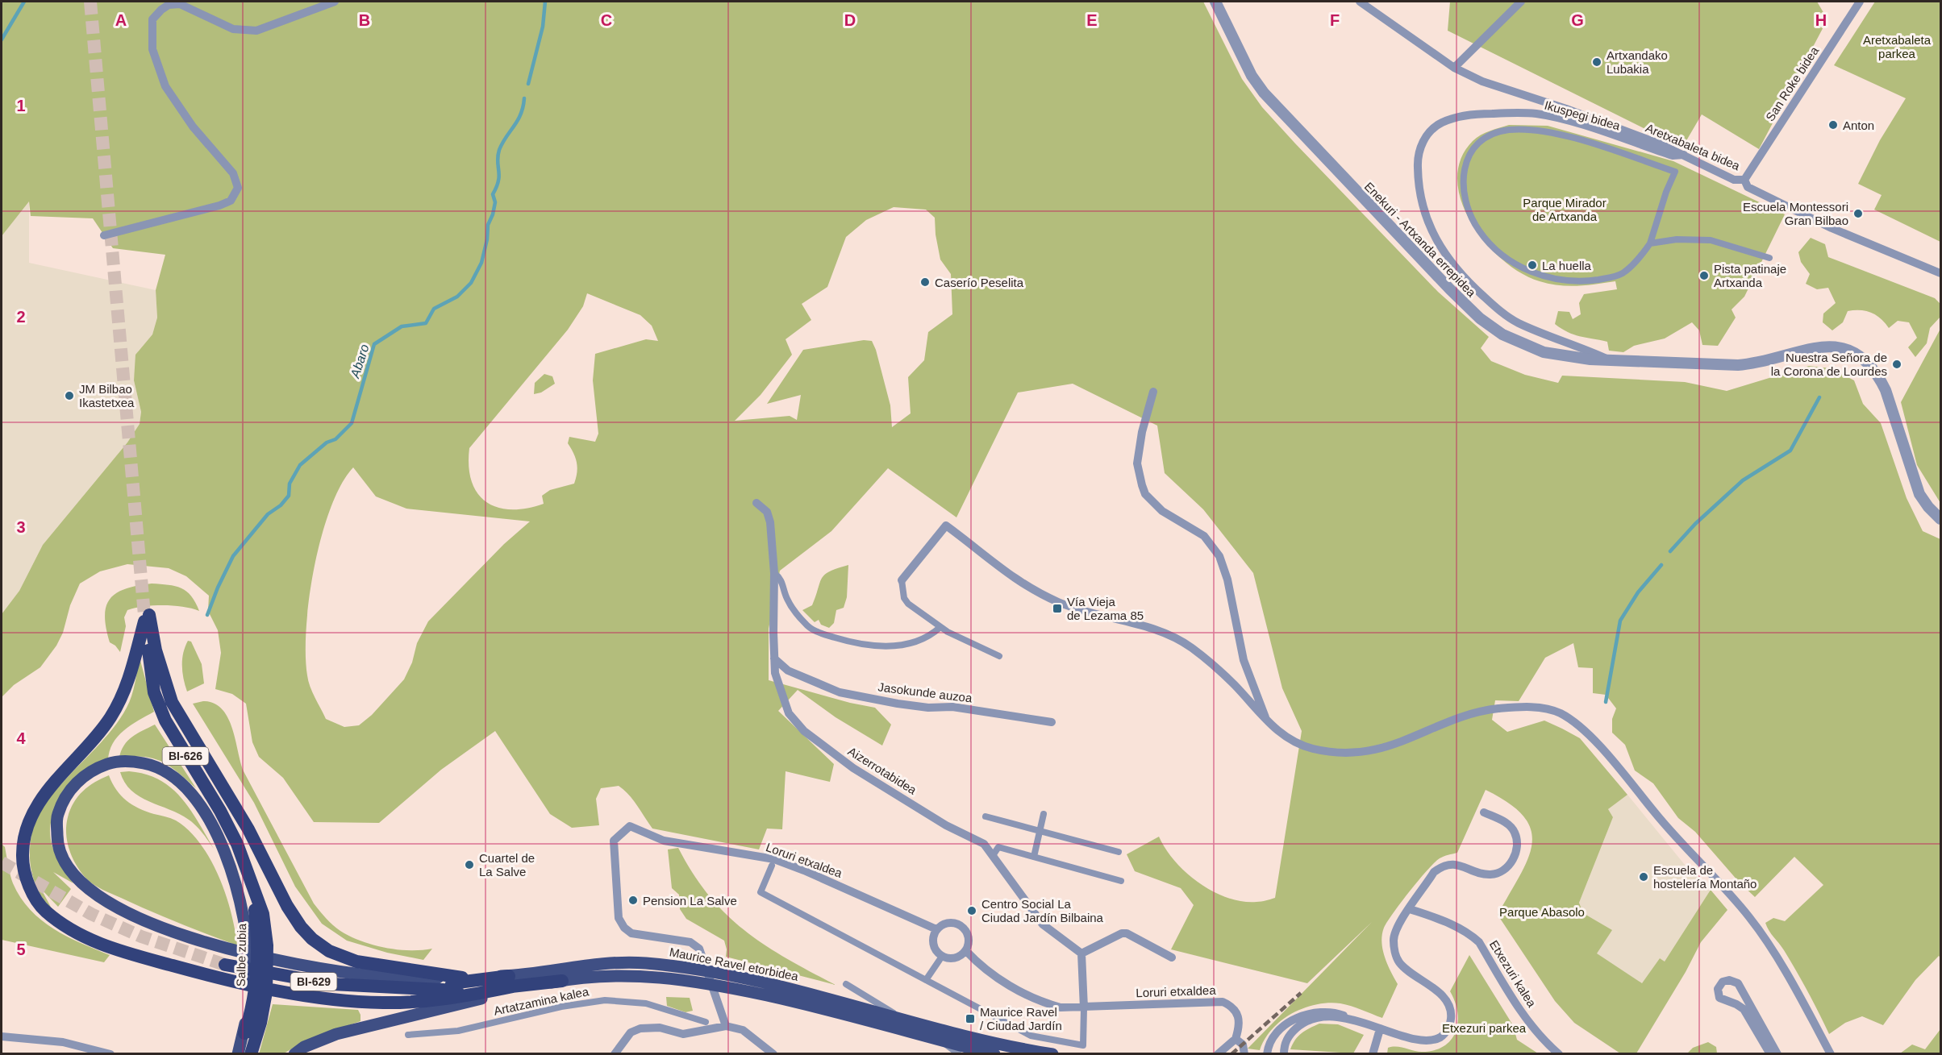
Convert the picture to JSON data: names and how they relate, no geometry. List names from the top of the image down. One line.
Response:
{"streets":{"highway":["BI-626","Salbe zubia","Maurice Ravel etorbidea","BI-629"],"street":["San Roke bidea","Ikuspegi bidea","Aretxabaleta bidea","Enekuri - Artxanda errepidea","Jasokunde auzoa","Aizerrotabidea","Loruri etxaldea","Etxezuri kalea","Artatzamina kalea"]},"crossings":[["San Roke bidea","Aretxabaleta bidea"],["Ikuspegi bidea","Aretxabaleta bidea"],["Ikuspegi bidea","Enekuri - Artxanda errepidea"],["Jasokunde auzoa","Aizerrotabidea"]],"water":["Abaro"],"parks":["Aretxabaleta parkea","Parque Mirador de Artxanda","Parque Abasolo","Etxezuri parkea"],"places":{"other":["Artxandako Lubakia","Anton","Escuela Montessori Gran Bilbao","La huella","Pista patinaje Artxanda","Caserío Peselita","Nuestra Señora de la Corona de Lourdes","JM Bilbao Ikastetxea","Cuartel de La Salve","Escuela de hostelería Montaño","Pension La Salve","Centro Social La Ciudad Jardín Bilbaina"],"transit":["Vía Vieja de Lezama 85","Maurice Ravel / Ciudad Jardín"]},"grid":{"columns":["A","B","C","D","E","F","G","H"],"rows":["1","2","3","4","5"]}}
